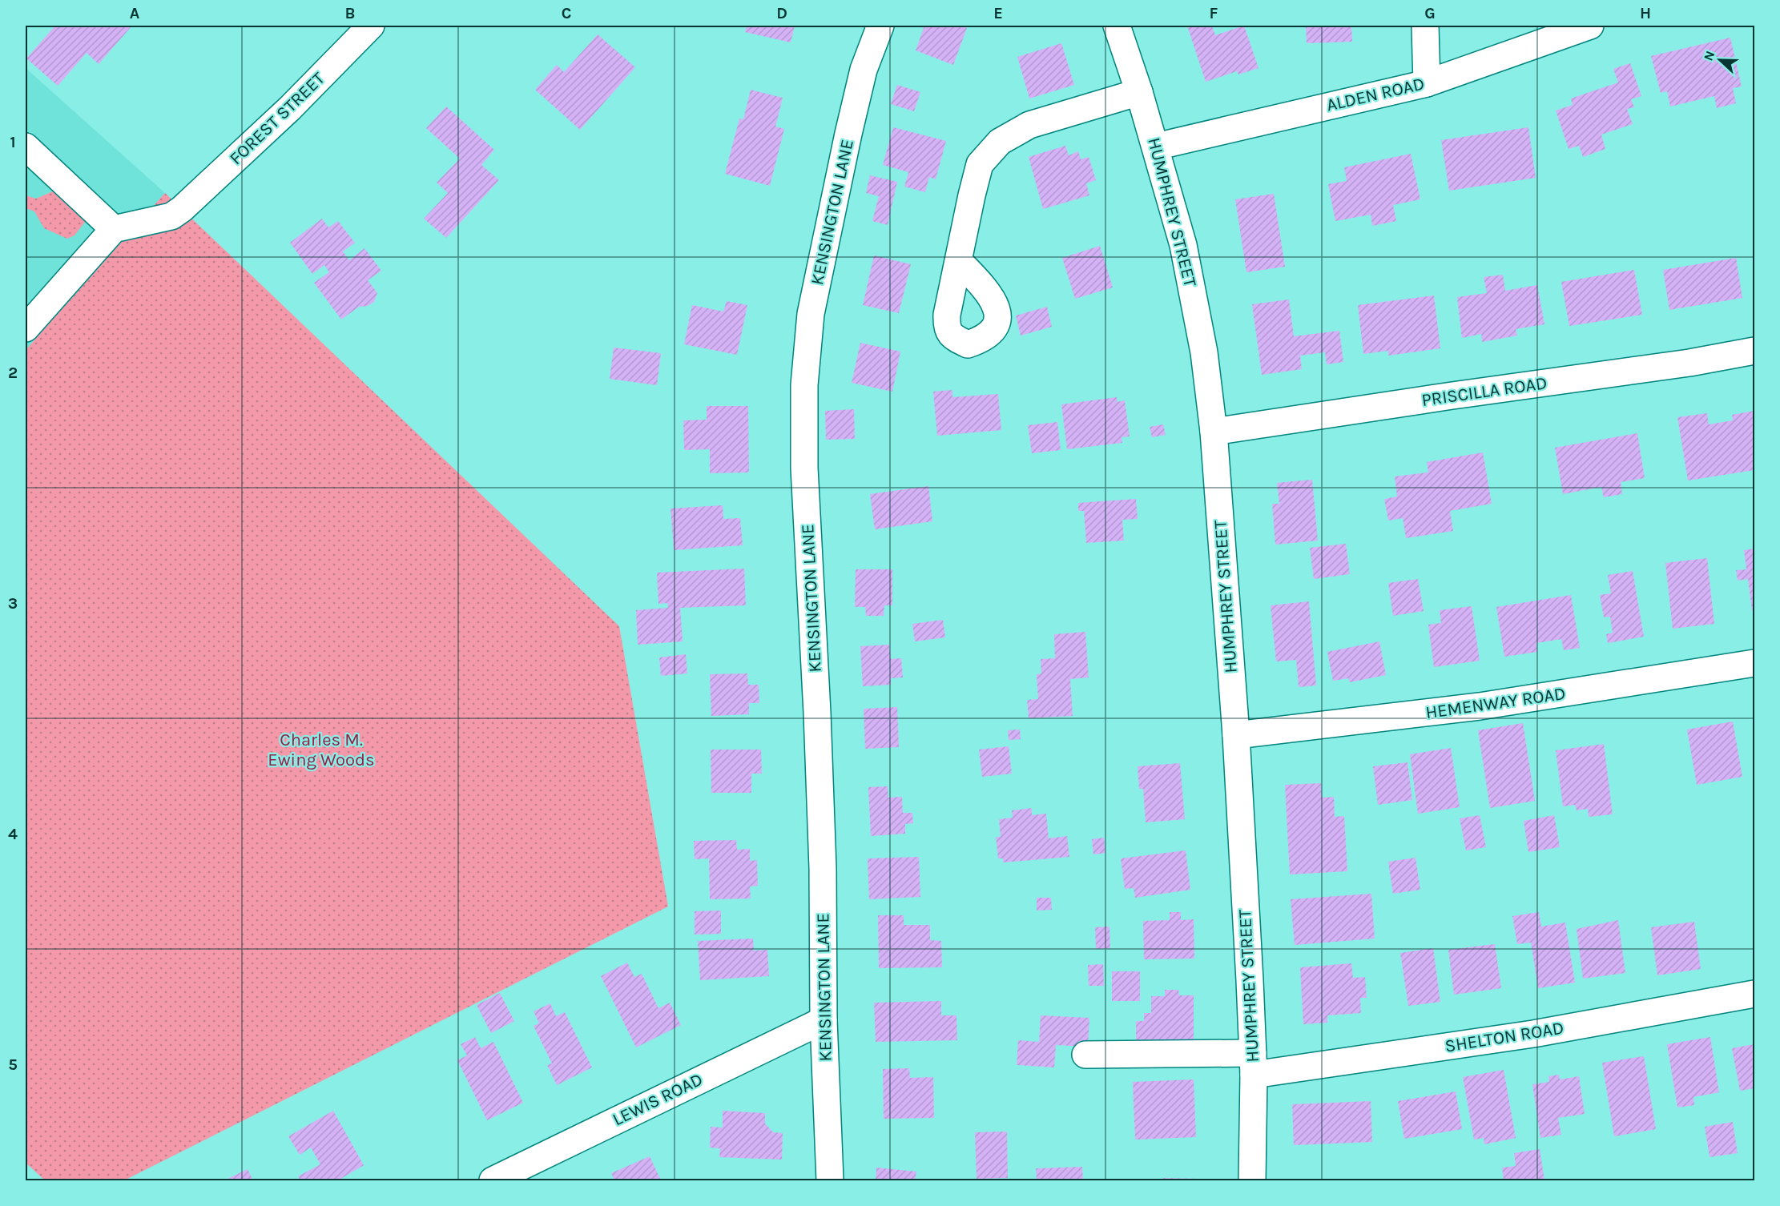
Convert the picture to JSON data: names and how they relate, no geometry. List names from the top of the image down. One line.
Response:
{"streets":{"street":["ALDEN ROAD","FOREST STREET","KENSINGTON LANE","HUMPHREY STREET","PRISCILLA ROAD","HEMENWAY ROAD","SHELTON ROAD","LEWIS ROAD"]},"crossings":[["ALDEN ROAD","HUMPHREY STREET"],["KENSINGTON LANE","LEWIS ROAD"],["HUMPHREY STREET","PRISCILLA ROAD"],["HUMPHREY STREET","HEMENWAY ROAD"],["HUMPHREY STREET","SHELTON ROAD"]],"parks":["Charles M. Ewing Woods"],"north":"left","grid":{"columns":["A","B","C","D","E","F","G","H"],"rows":["1","2","3","4","5"]}}
